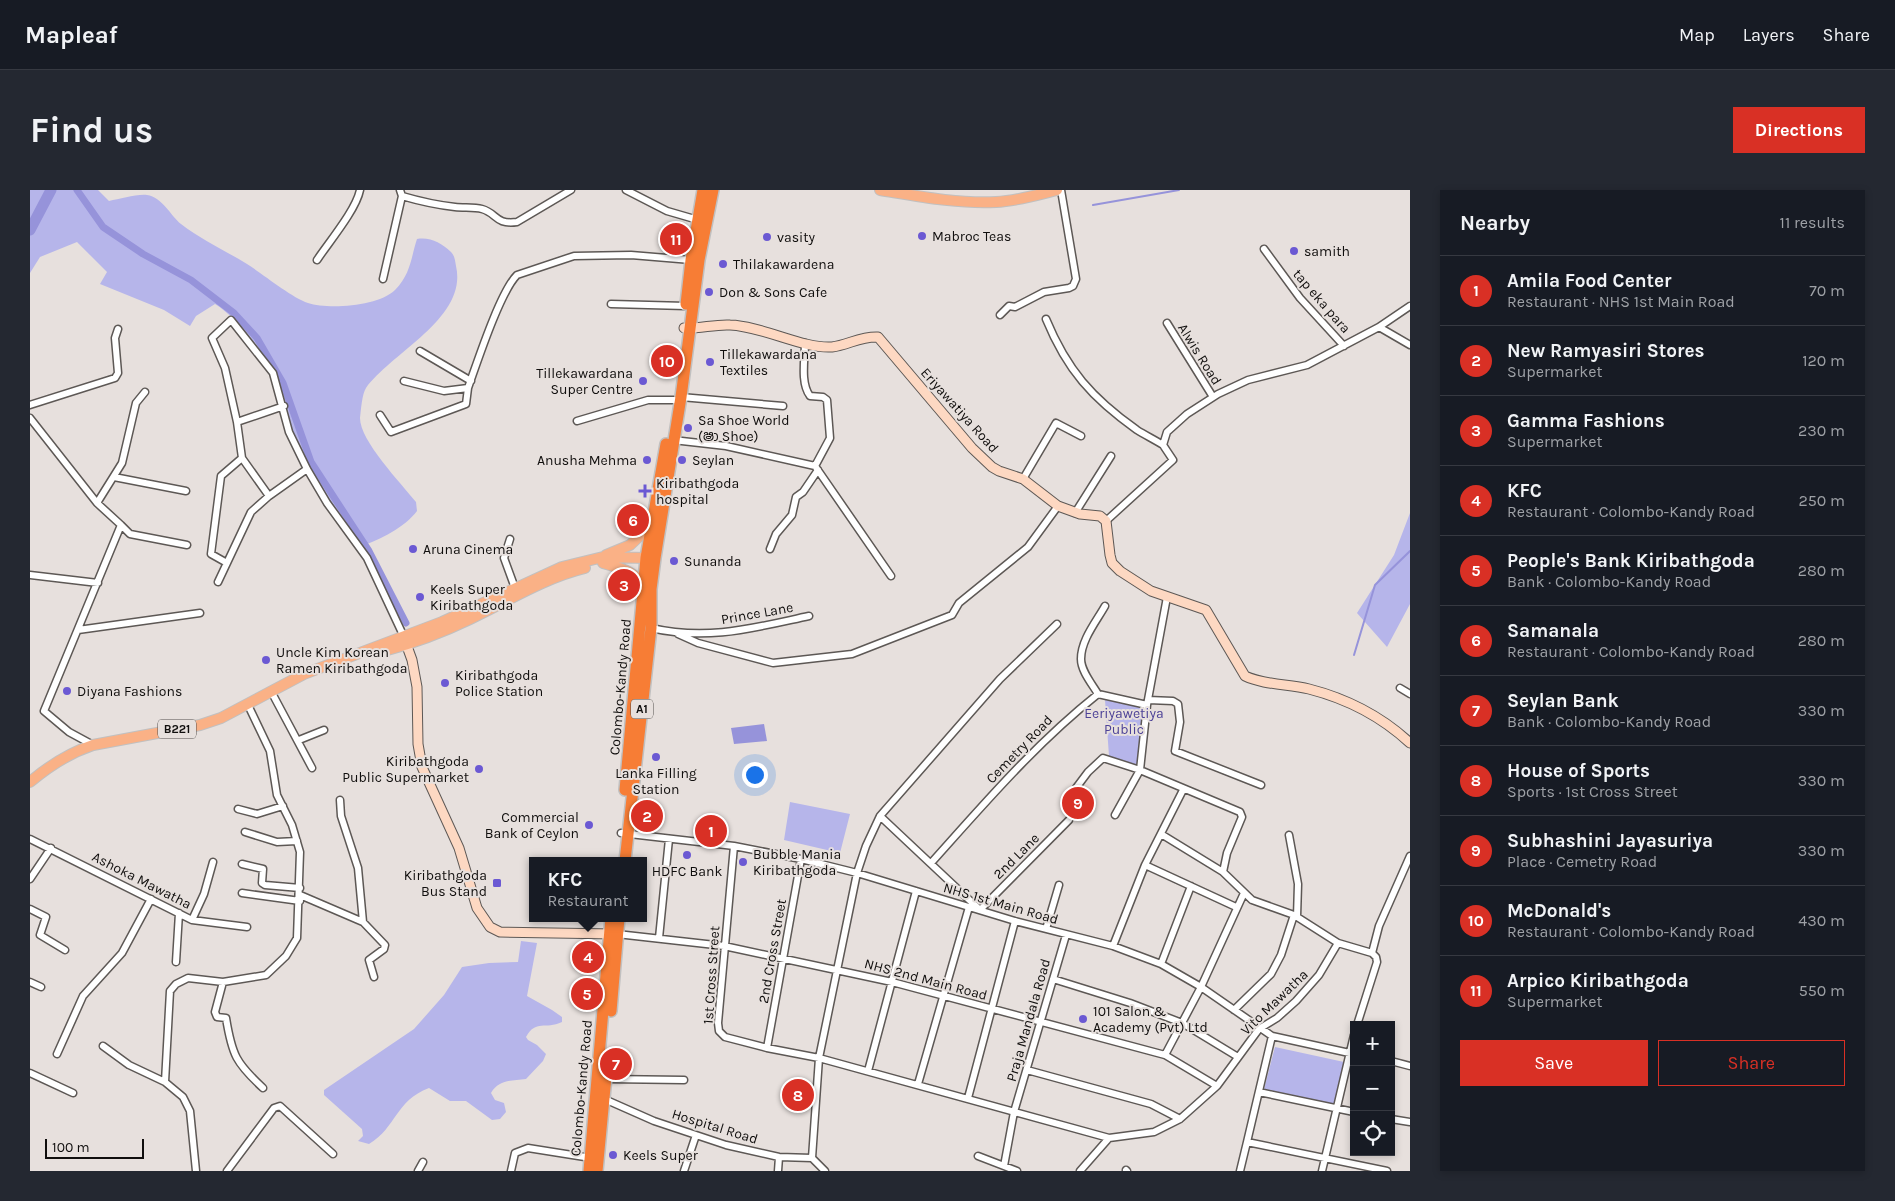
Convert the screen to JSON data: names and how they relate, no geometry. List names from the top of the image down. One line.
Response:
{"streets":{"highway":["Colombo-Kandy Road","A1"],"main road":["B221"],"street":["tap eka para","Alwis Road","Eriyawatiya Road","Prince Lane","Cemetry Road","2nd Lane","Ashoka Mawatha","NHS 1st Main Road","2nd Cross Street","1st Cross Street","NHS 2nd Main Road","Vito Mawatha","Praja Mandala Road","Hospital Road"]},"crossings":[["Eriyawatiya Road","Colombo-Kandy Road"],["Prince Lane","Colombo-Kandy Road"],["Colombo-Kandy Road","B221"],["Colombo-Kandy Road","NHS 1st Main Road"],["Colombo-Kandy Road","NHS 2nd Main Road"],["Colombo-Kandy Road","Hospital Road"],["2nd Lane","NHS 1st Main Road"],["NHS 1st Main Road","2nd Cross Street"],["NHS 1st Main Road","1st Cross Street"],["NHS 1st Main Road","Vito Mawatha"],["NHS 1st Main Road","Praja Mandala Road"],["2nd Cross Street","1st Cross Street"],["2nd Cross Street","NHS 2nd Main Road"],["1st Cross Street","NHS 2nd Main Road"],["1st Cross Street","Vito Mawatha"],["1st Cross Street","Praja Mandala Road"],["NHS 2nd Main Road","Vito Mawatha"],["NHS 2nd Main Road","Praja Mandala Road"]],"parks":["Eeriyawetiya Public"],"places":{"other":["Mabroc Teas","vasity","samith","Thilakawardena","Don & Sons Cafe","Tillekawardana Textiles","Tillekawardana Super Centre","Sa Shoe World (ෂා Shoe)","Anusha Mehma","Seylan","Aruna Cinema","Sunanda","Keels Super Kiribathgoda","Uncle Kim Korean Ramen Kiribathgoda","Kiribathgoda Police Station","Diyana Fashions","Lanka Filling Station","Kiribathgoda Public Supermarket","Commercial Bank of Ceylon","HDFC Bank","Bubble Mania Kiribathgoda","101 Salon & Academy (Pvt) Ltd","Keels Super"],"health":["Kiribathgoda hospital"],"transit":["Kiribathgoda Bus Stand"]},"scale_bar":"100 m","page":{"header":"Mapleaf","nav":["Map","Layers","Share"],"buttons":["Directions",["Save","Share"]],"title":"Find us","heading":["Nearby","11 results"],"pins":["11","10","6","3","9","2","1","4","5","7","8"],"list":[{"mark":"1","name":"Amila Food Center","note":"Restaurant · NHS 1st Main Road","value":"70 m"},{"mark":"2","name":"New Ramyasiri Stores","note":"Supermarket","value":"120 m"},{"mark":"3","name":"Gamma Fashions","note":"Supermarket","value":"230 m"},{"mark":"4","name":"KFC","note":"Restaurant · Colombo-Kandy Road","value":"250 m"},{"mark":"5","name":"People's Bank Kiribathgoda","note":"Bank · Colombo-Kandy Road","value":"280 m"},{"mark":"6","name":"Samanala","note":"Restaurant · Colombo-Kandy Road","value":"280 m"},{"mark":"7","name":"Seylan Bank","note":"Bank · Colombo-Kandy Road","value":"330 m"},{"mark":"8","name":"House of Sports","note":"Sports · 1st Cross Street","value":"330 m"},{"mark":"9","name":"Subhashini Jayasuriya","note":"Place · Cemetry Road","value":"330 m"},{"mark":"10","name":"McDonald's","note":"Restaurant · Colombo-Kandy Road","value":"430 m"},{"mark":"11","name":"Arpico Kiribathgoda","note":"Supermarket","value":"550 m"}],"popup":["KFC","Restaurant"],"map_buttons":["+","−"],"scale":"100 m"}}
